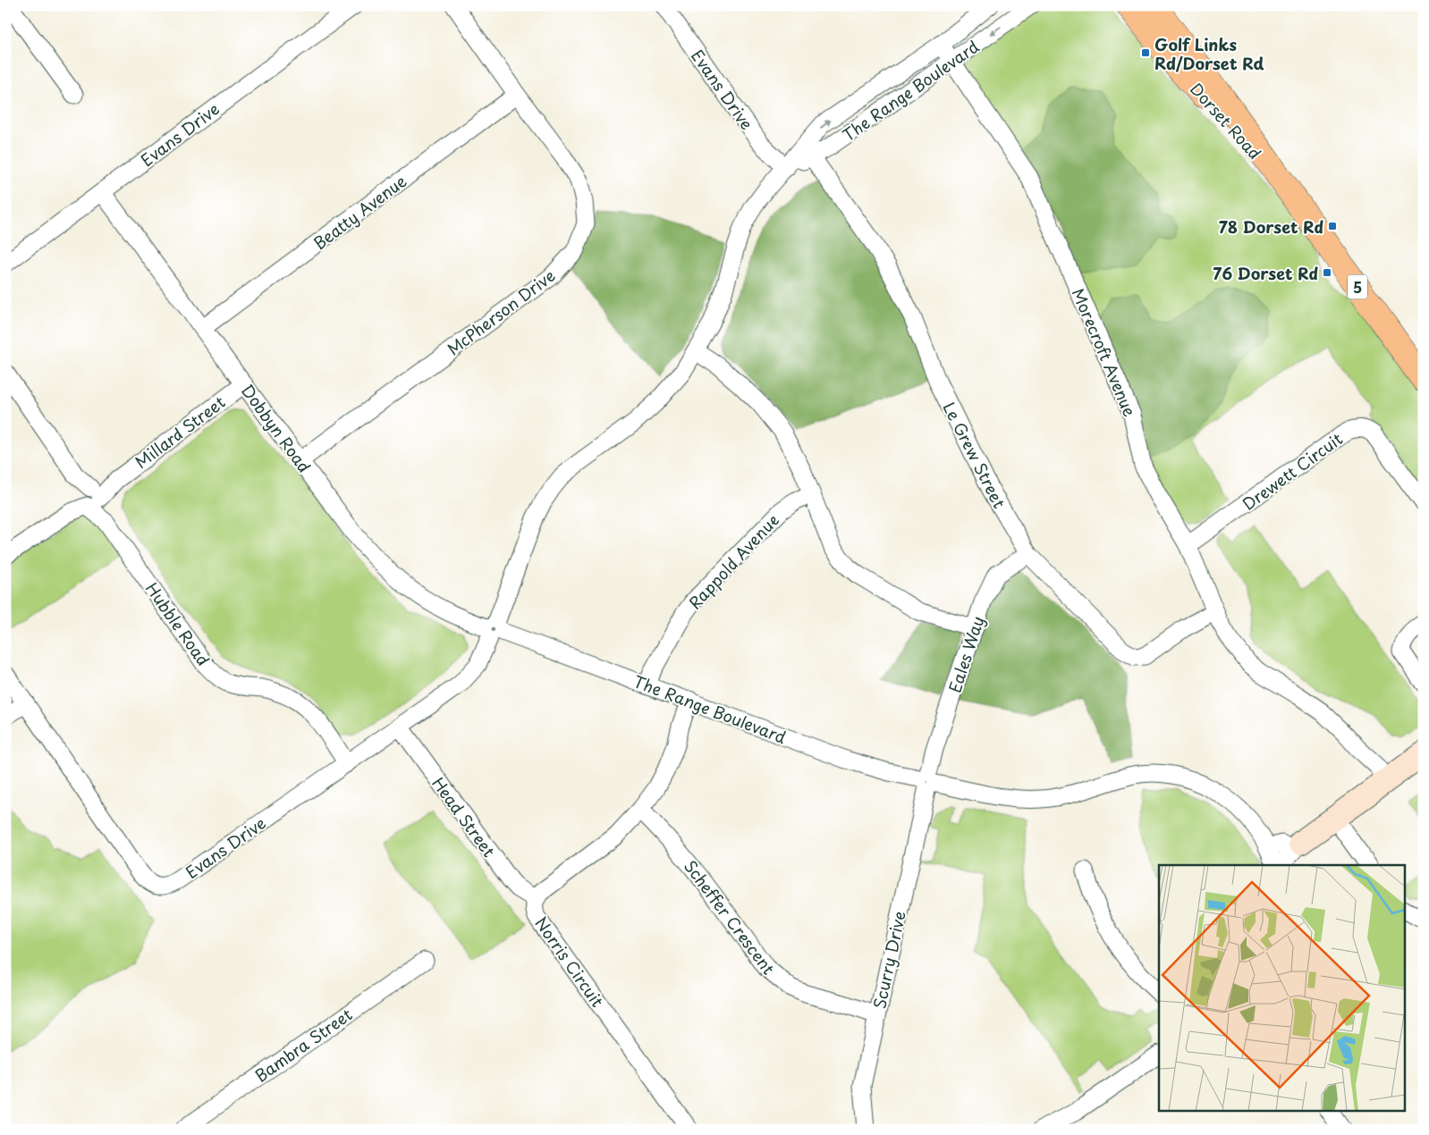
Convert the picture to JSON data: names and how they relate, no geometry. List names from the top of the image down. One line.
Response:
{"streets":{"main road":["Dorset Road","5"],"street":["Evans Drive","The Range Boulevard","Beatty Avenue","McPherson Drive","Morecroft Avenue","Dobbyn Road","Millard Street","Le Grew Street","Drewett Circuit","Rappold Avenue","Hubble Road","Eales Way","Head Street","Scheffer Crescent","Scurry Drive","Norris Circuit","Bambra Street"]},"crossings":[["Evans Drive","The Range Boulevard"],["Evans Drive","Dobbyn Road"],["Evans Drive","Hubble Road"],["Evans Drive","Head Street"],["The Range Boulevard","Morecroft Avenue"],["The Range Boulevard","Dobbyn Road"],["The Range Boulevard","Le Grew Street"],["The Range Boulevard","Rappold Avenue"],["The Range Boulevard","Eales Way"],["The Range Boulevard","Scurry Drive"],["The Range Boulevard","Norris Circuit"],["Beatty Avenue","McPherson Drive"],["Beatty Avenue","Dobbyn Road"],["McPherson Drive","Dobbyn Road"],["Morecroft Avenue","Le Grew Street"],["Morecroft Avenue","Drewett Circuit"],["Dobbyn Road","Millard Street"],["Millard Street","Hubble Road"],["Le Grew Street","Eales Way"],["Eales Way","Scurry Drive"],["Head Street","Norris Circuit"],["Scheffer Crescent","Scurry Drive"],["Scheffer Crescent","Norris Circuit"]],"places":{"transit":["Golf Links Rd/Dorset Rd","78 Dorset Rd","76 Dorset Rd"]}}
